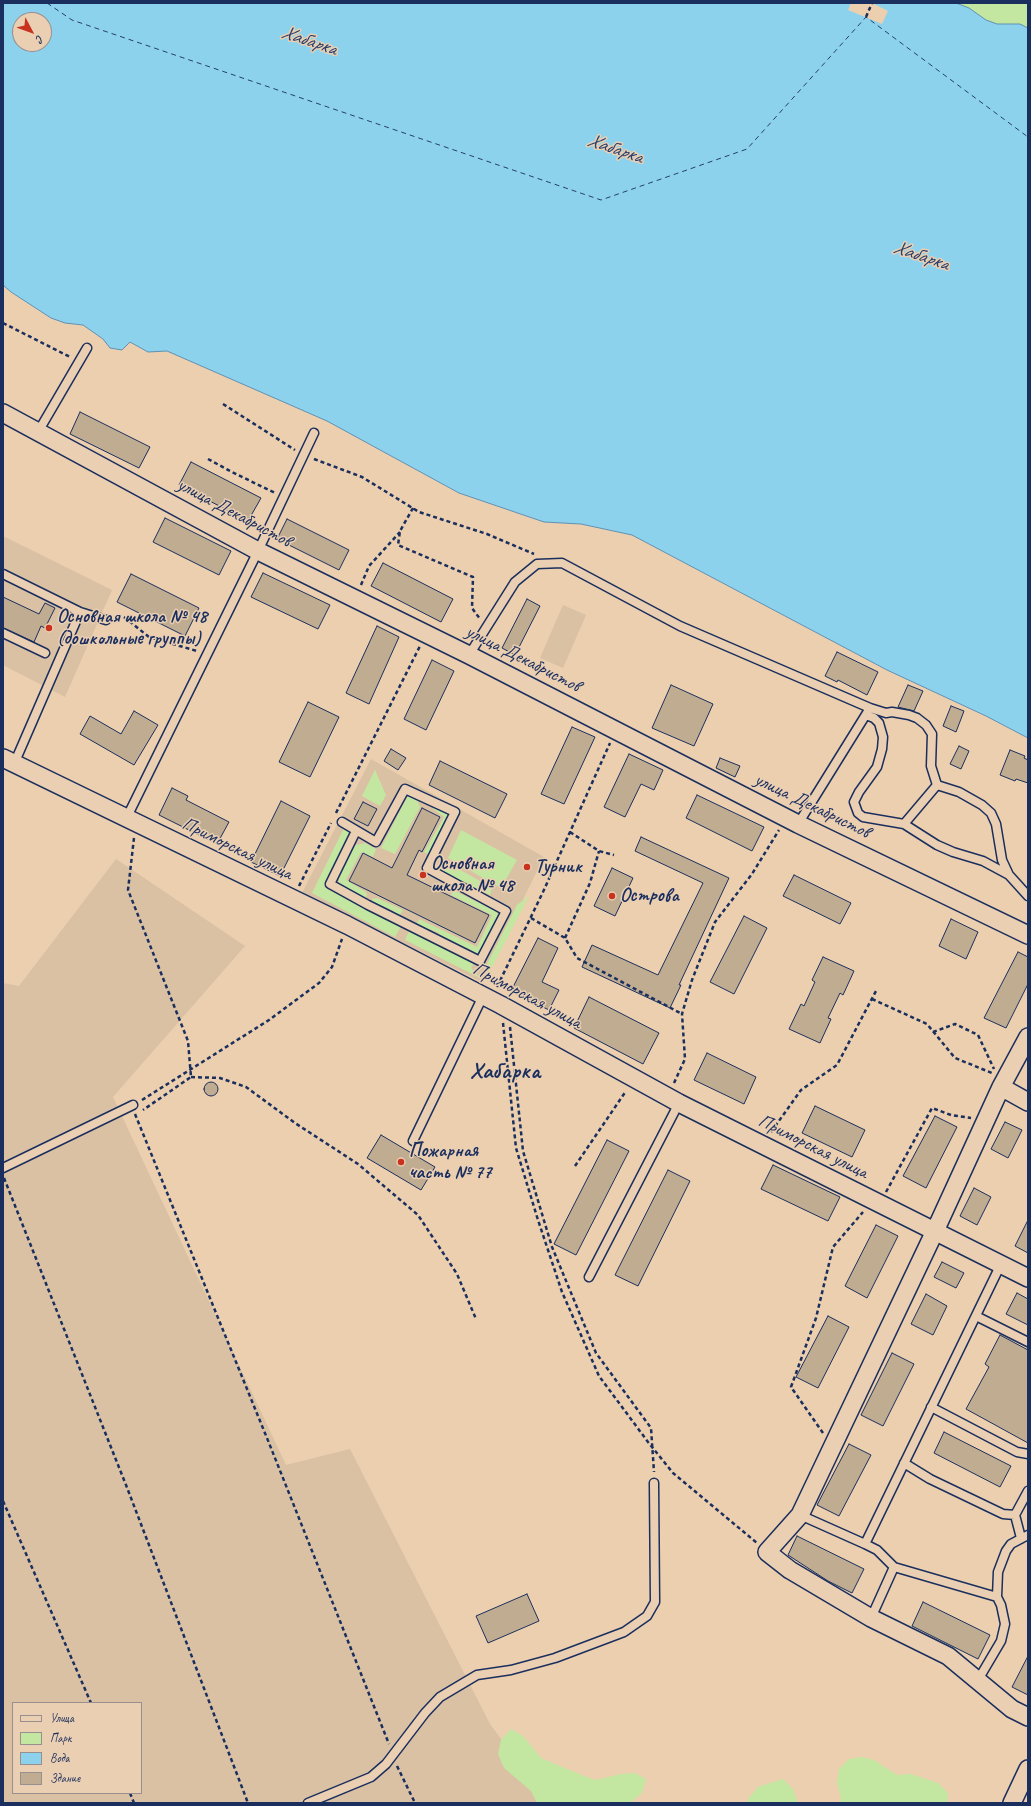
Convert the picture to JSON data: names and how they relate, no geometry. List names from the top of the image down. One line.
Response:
{"streets":{"street":["улица Декабристов","Приморская улица"]},"districts":["Хабарка"],"water":["Хабарка"],"places":["Основная школа № 48 (дошкольные группы)","Турник","Основная школа № 48","Острова","Пожарная часть № 77"],"legend":["Улица","Парк","Вода","Здание"],"north":"bottom right"}
